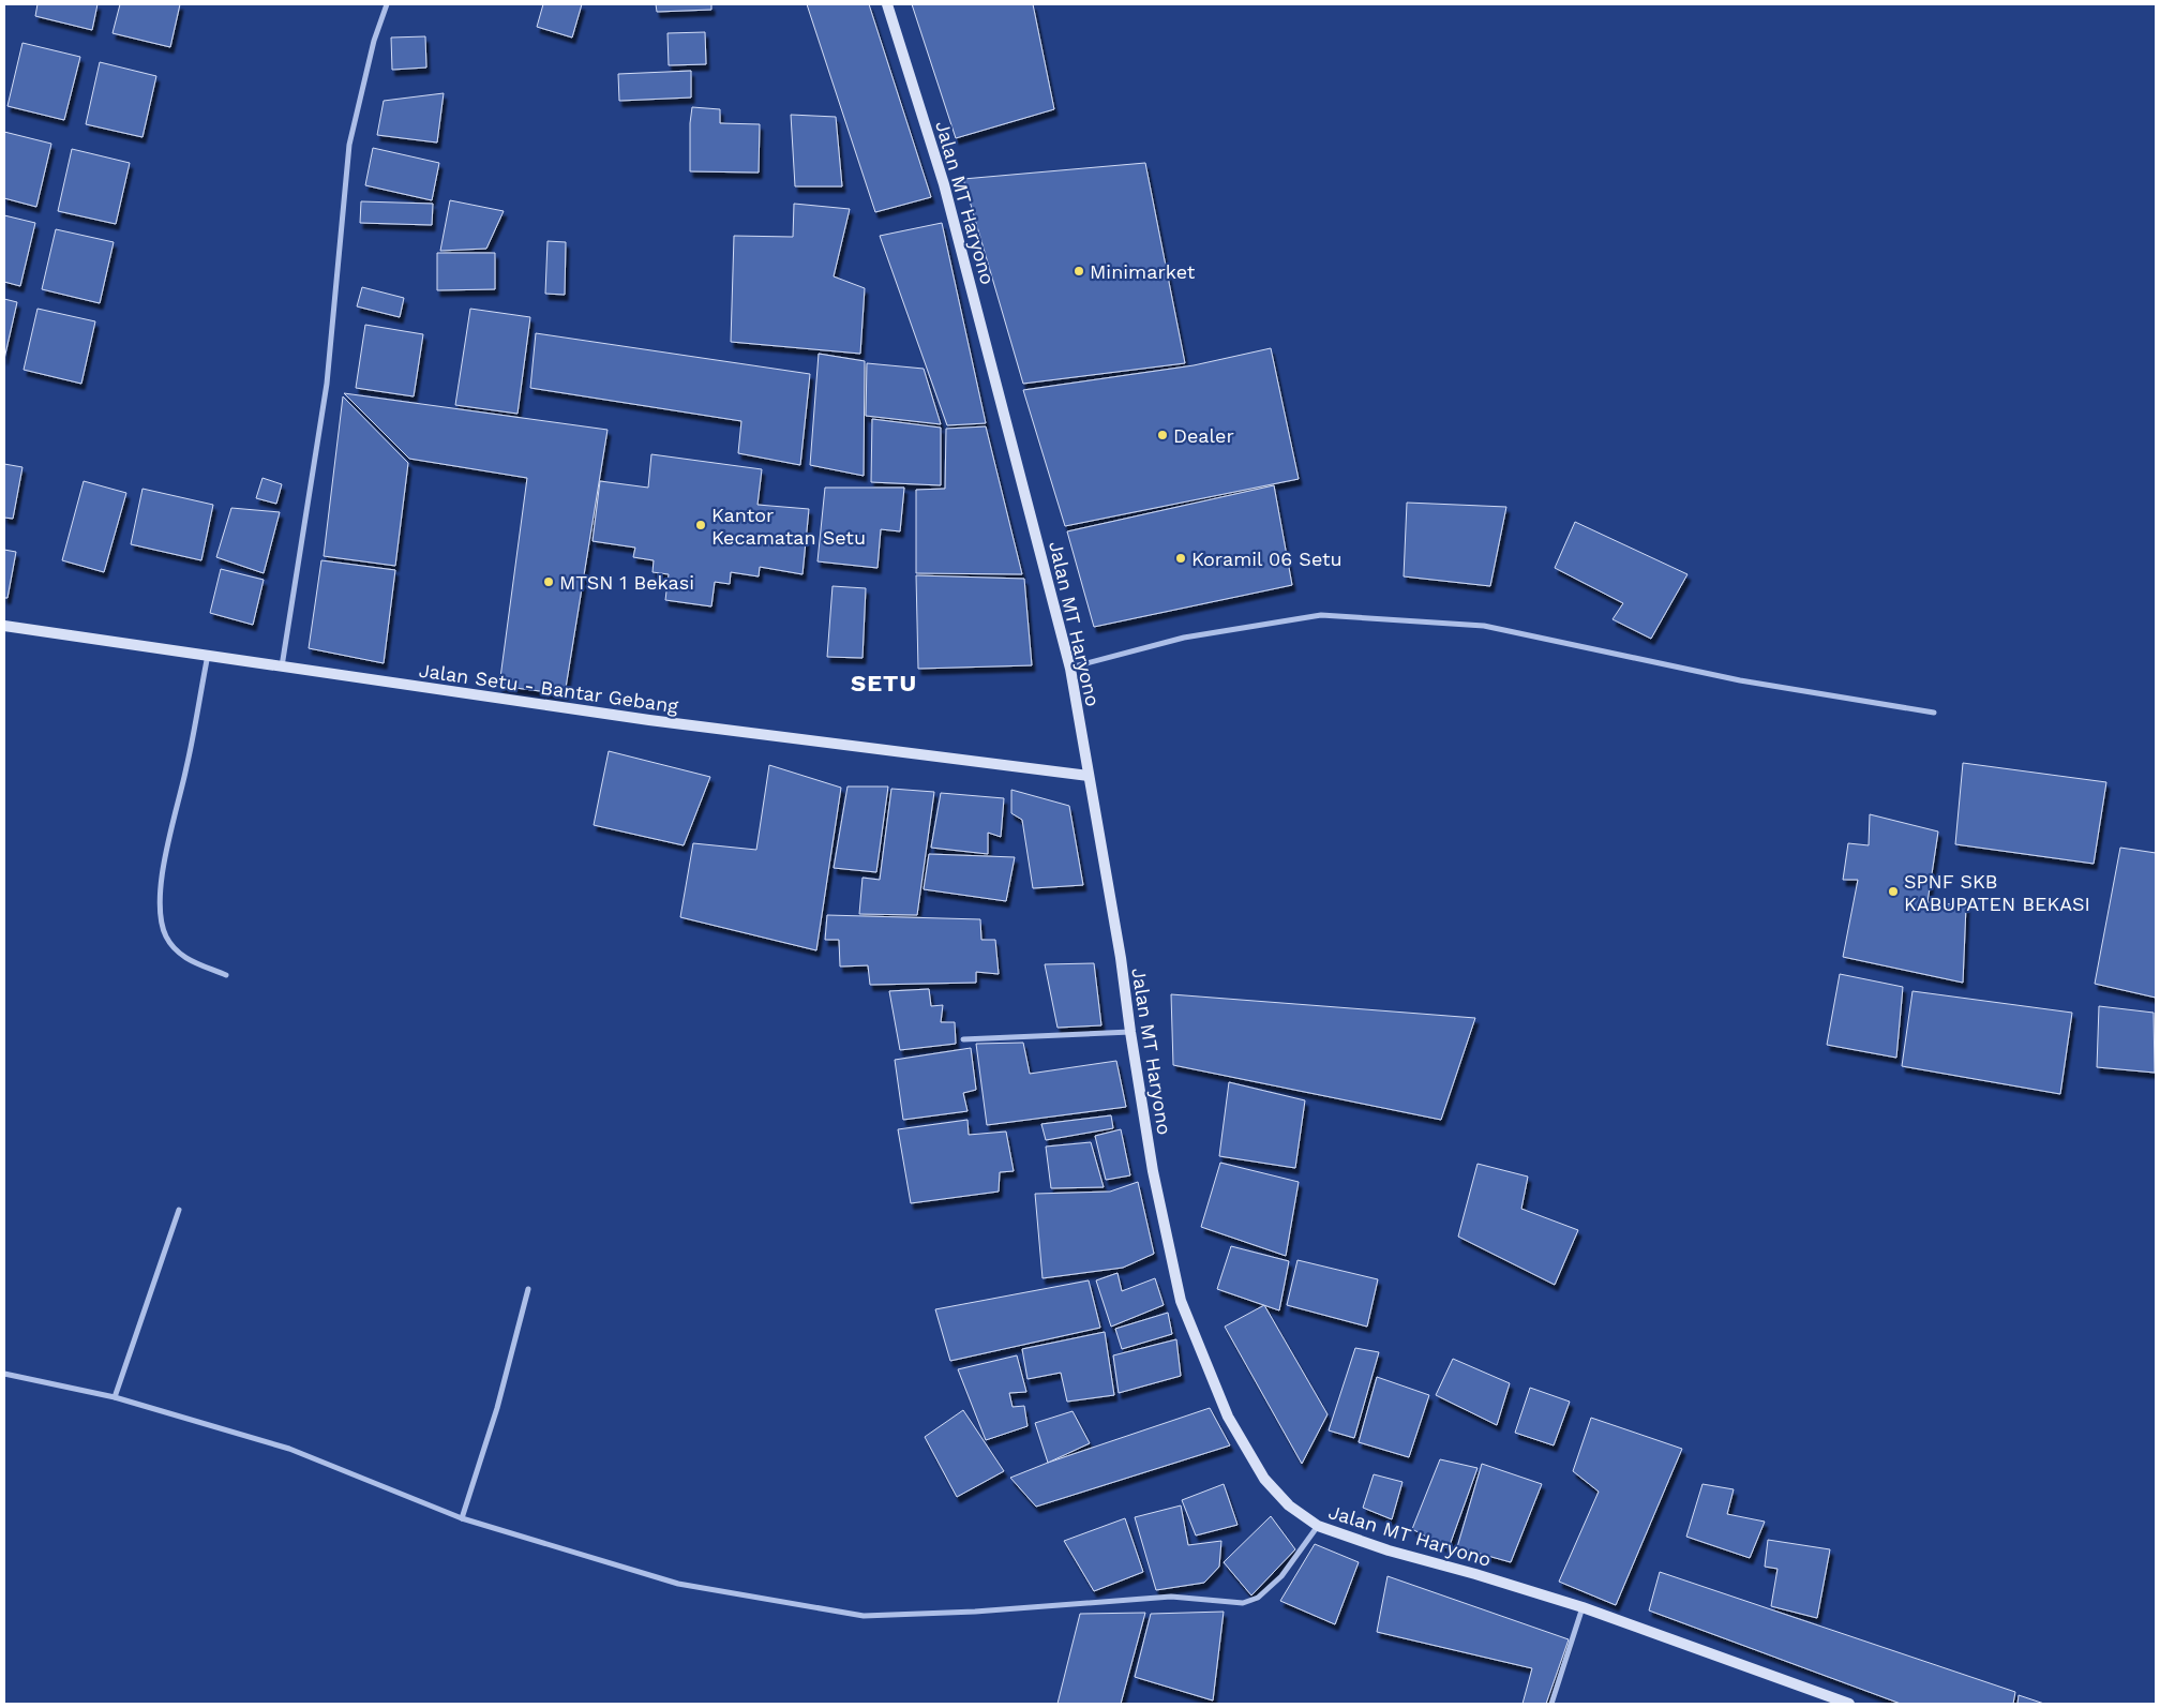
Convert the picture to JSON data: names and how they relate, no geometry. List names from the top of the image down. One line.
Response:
{"streets":{"main road":["Jalan MT Haryono","Jalan Setu - Bantar Gebang"]},"crossings":[["Jalan MT Haryono","Jalan Setu - Bantar Gebang"]],"districts":["SETU"],"places":["Minimarket","Dealer","Kantor Kecamatan Setu","Koramil 06 Setu","MTSN 1 Bekasi","SPNF SKB KABUPATEN BEKASI"]}
